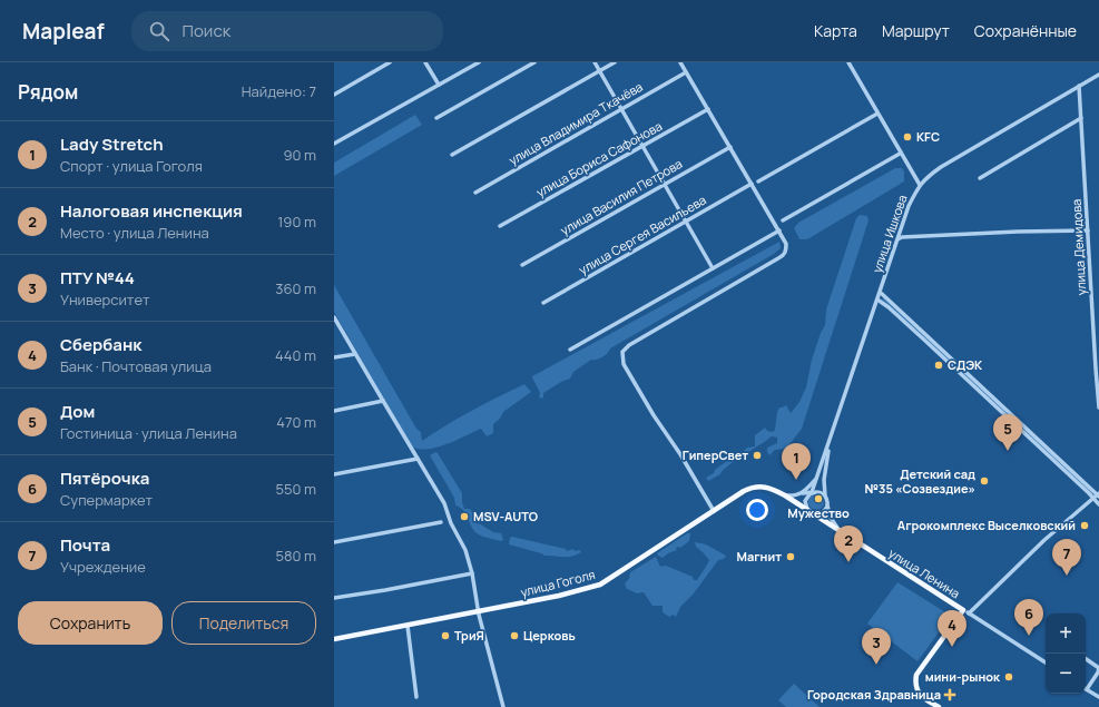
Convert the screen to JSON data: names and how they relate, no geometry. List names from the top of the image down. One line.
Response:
{"streets":{"main road":["улица Ленина","улица Гоголя"],"street":["улица Владимира Ткачёва","улица Бориса Сафонова","улица Василия Петрова","улица Ишкова","улица Сергея Васильева","улица Демидова"]},"crossings":[["улица Ишкова","улица Демидова"],["улица Ишкова","улица Ленина"],["улица Ишкова","улица Гоголя"],["улица Ленина","улица Гоголя"]],"places":{"other":["KFC","СДЭК","ГиперСвет","Детский сад №35 «Созвездие»","Мужество","MSV-AUTO","Агрокомплекс Выселковский","Магнит","ТриЯ","Церковь","мини-рынок"],"health":["Городская Здравница"]},"page":{"header":"Mapleaf","search":"Поиск","nav":["Карта","Маршрут","Сохранённые"],"heading":["Рядом","Найдено: 7"],"list":[{"mark":"1","name":"Lady Stretch","note":"Спорт · улица Гоголя","value":"90 m"},{"mark":"2","name":"Налоговая инспекция","note":"Место · улица Ленина","value":"190 m"},{"mark":"3","name":"ПТУ №44","note":"Университет","value":"360 m"},{"mark":"4","name":"Сбербанк","note":"Банк · Почтовая улица","value":"440 m"},{"mark":"5","name":"Дом","note":"Гостиница · улица Ленина","value":"470 m"},{"mark":"6","name":"Пятёрочка","note":"Супермаркет","value":"550 m"},{"mark":"7","name":"Почта","note":"Учреждение","value":"580 m"}],"pins":["5","1","2","7","6","4","3"],"buttons":["Сохранить","Поделиться"],"map_buttons":["+","−"]}}
